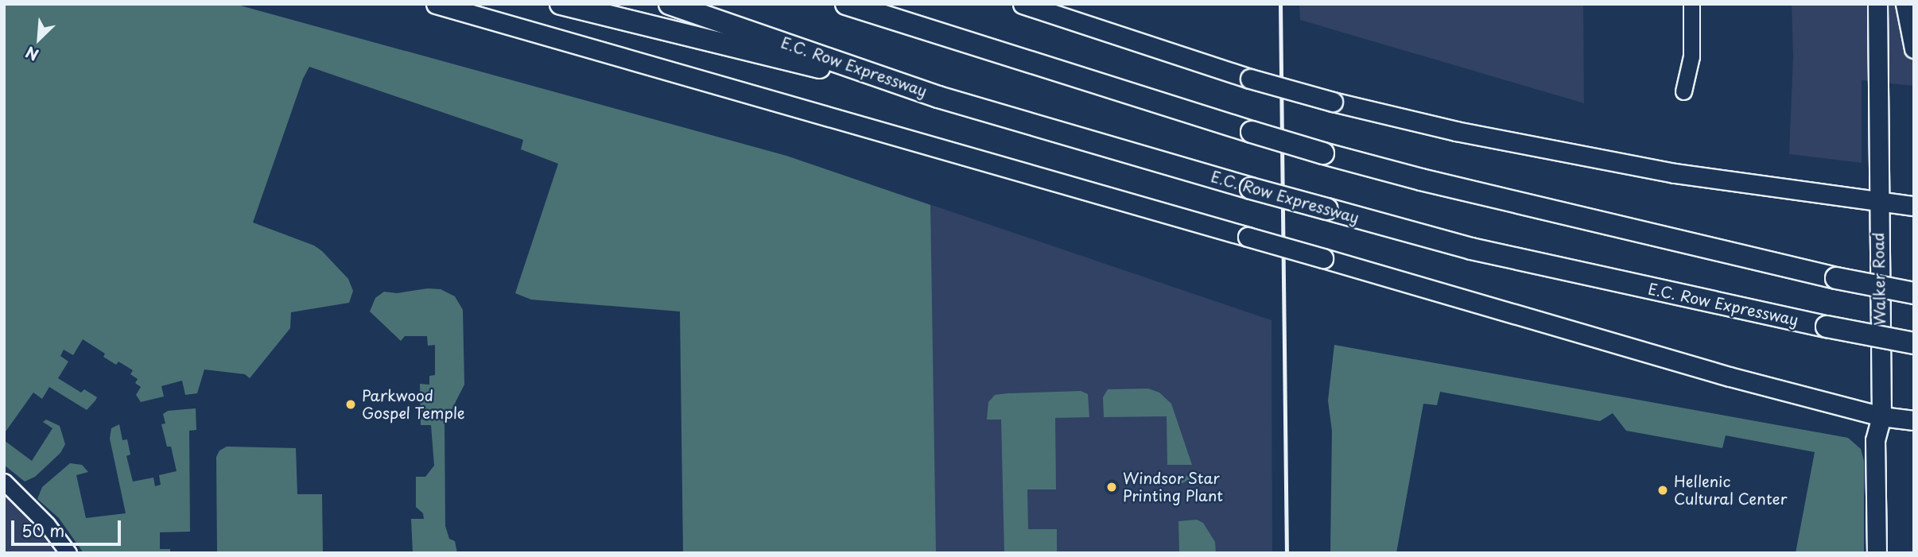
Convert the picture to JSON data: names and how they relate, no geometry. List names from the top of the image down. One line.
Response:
{"streets":{"highway":["E.C. Row Expressway"],"main road":["Walker Road"]},"places":["Parkwood Gospel Temple","Windsor Star Printing Plant","Hellenic Cultural Center"],"scale_bar":"50 m","north":"bottom left"}
